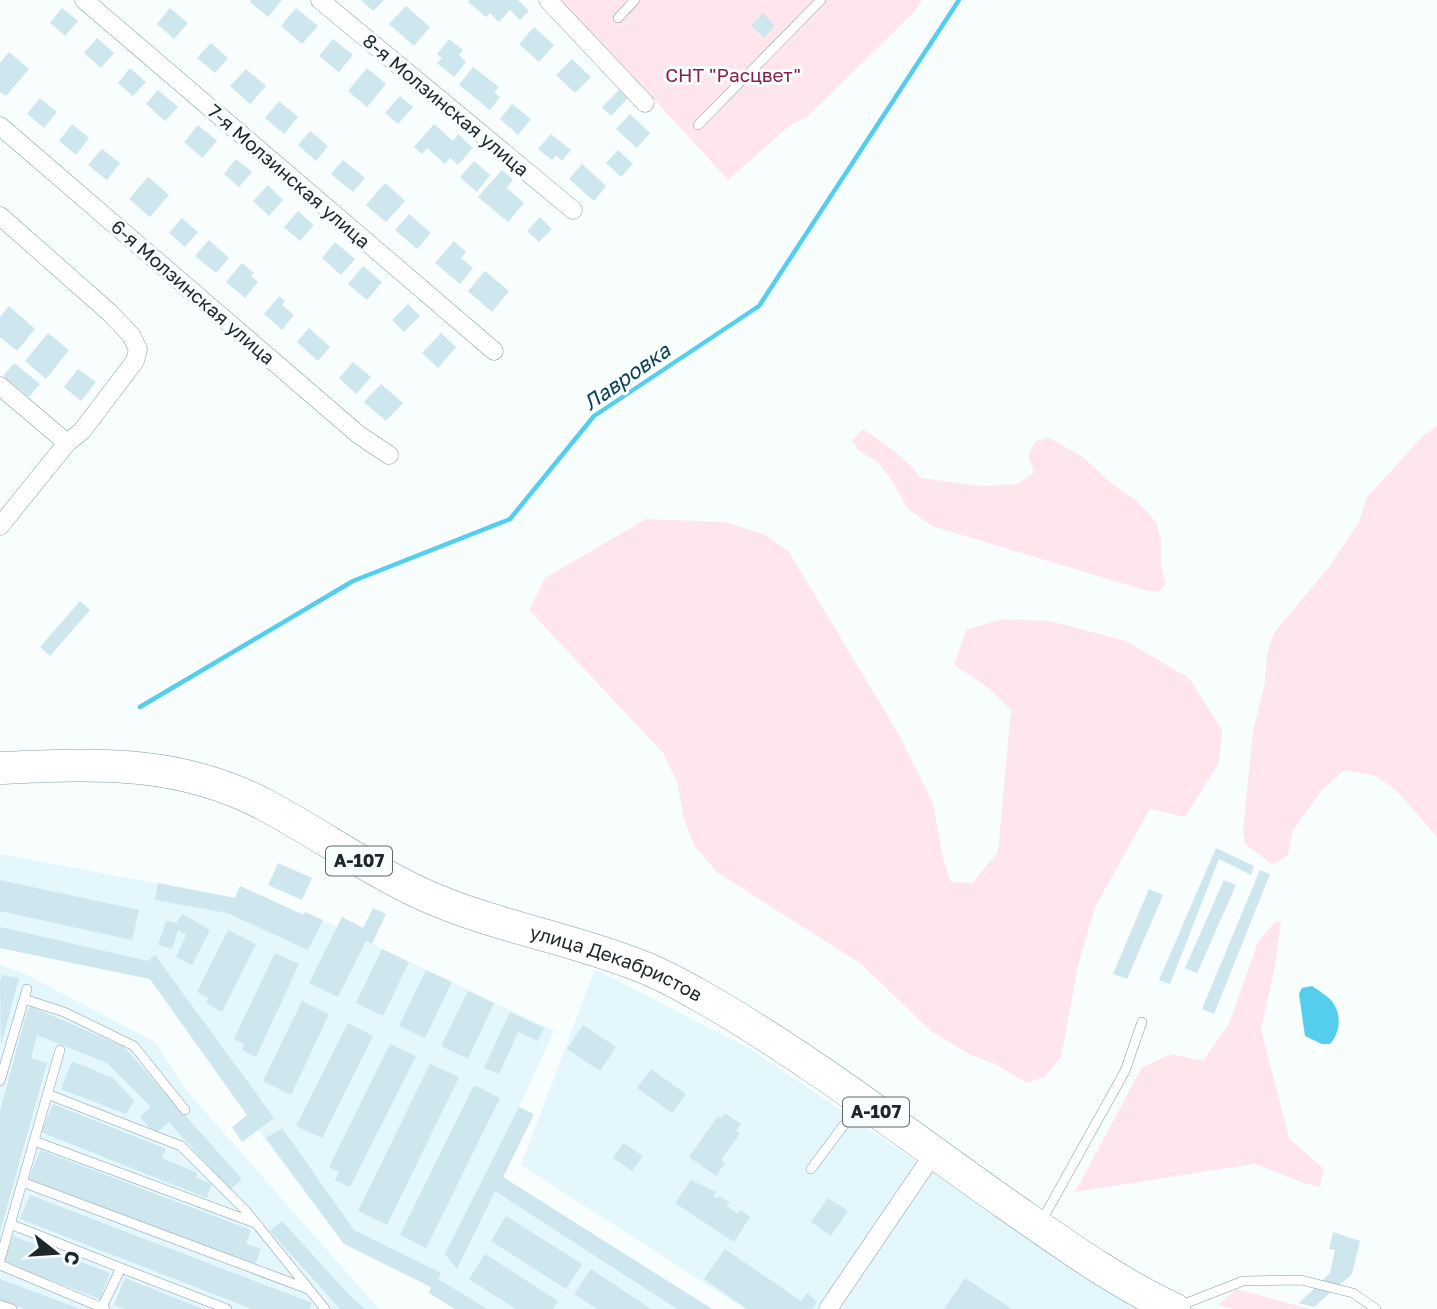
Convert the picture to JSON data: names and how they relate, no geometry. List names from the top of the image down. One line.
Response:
{"streets":{"highway":["А-107","улица Декабристов"],"street":["8-я Молзинская улица","7-я Молзинская улица","6-я Молзинская улица"]},"water":["Лавровка"],"parks":["СНТ \"Расцвет\""],"north":"right"}
